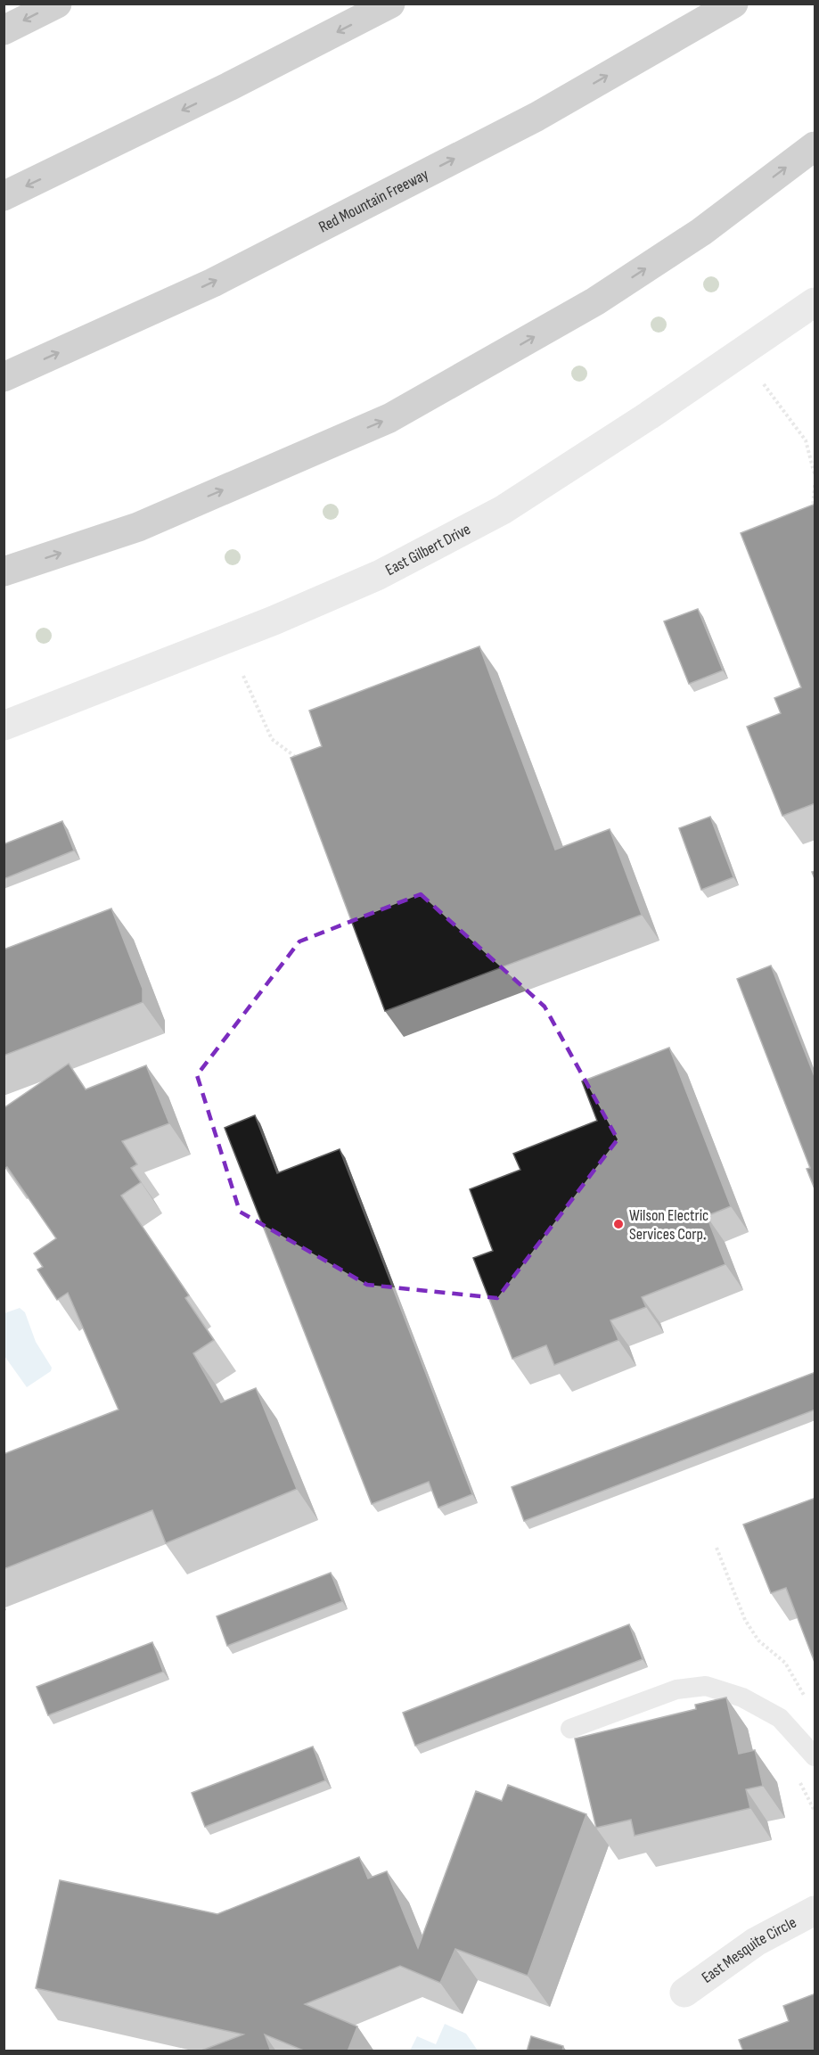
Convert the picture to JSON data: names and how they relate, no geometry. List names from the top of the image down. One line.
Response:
{"streets":{"highway":["Red Mountain Freeway"],"street":["East Gilbert Drive","East Mesquite Circle"]},"places":["Wilson Electric Services Corp."]}
